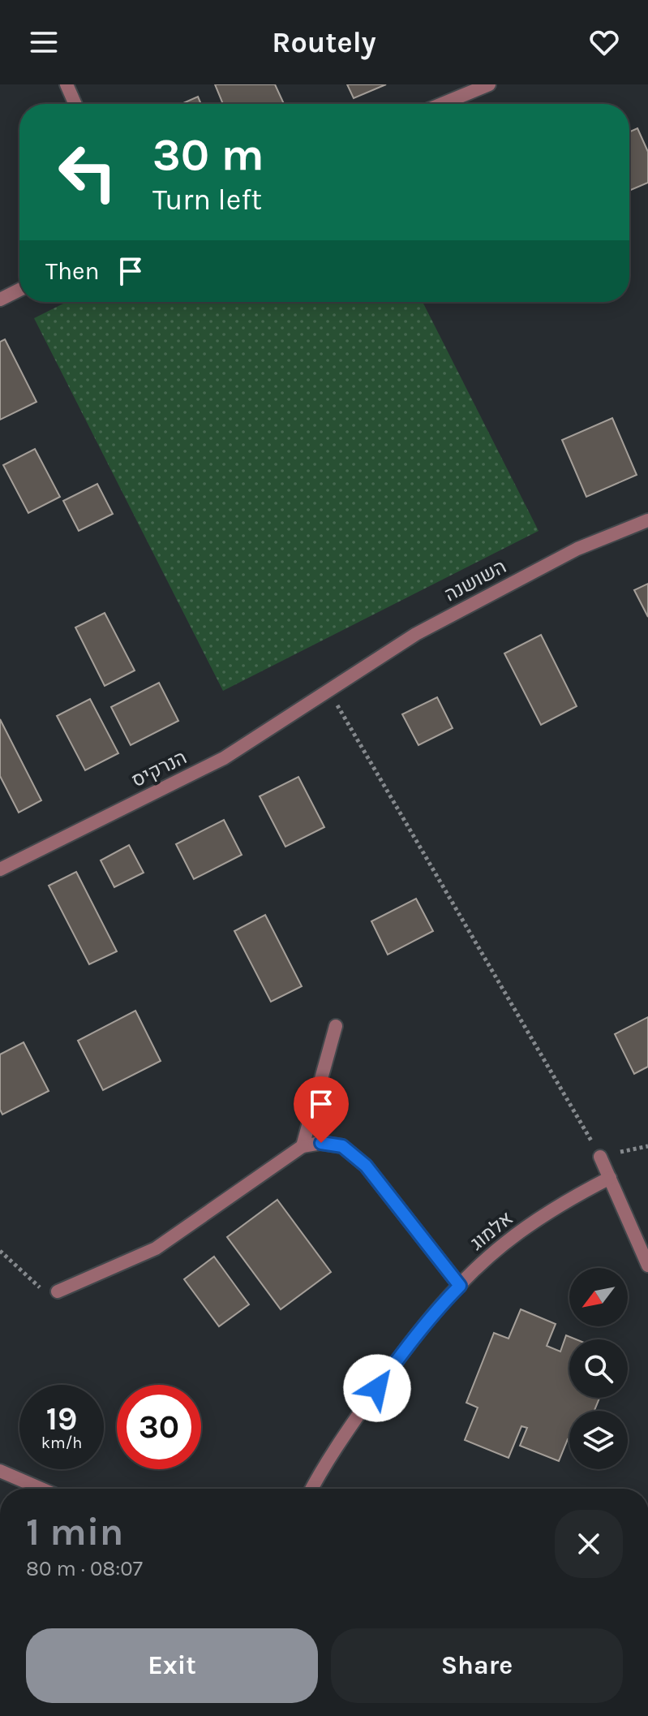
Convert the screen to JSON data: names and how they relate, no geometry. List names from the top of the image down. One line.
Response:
{"streets":{"street":["השושנה","הנרקיס","אלמוג"]},"crossings":[["השושנה","הנרקיס"]],"north":"bottom left","page":{"header":"Routely","turn":["30 m","Turn left"],"then":"Then","speed":"19 km/h","limit":"30","heading":["1 min","80 m · 08:07"],"buttons":["Exit","Share"]}}
